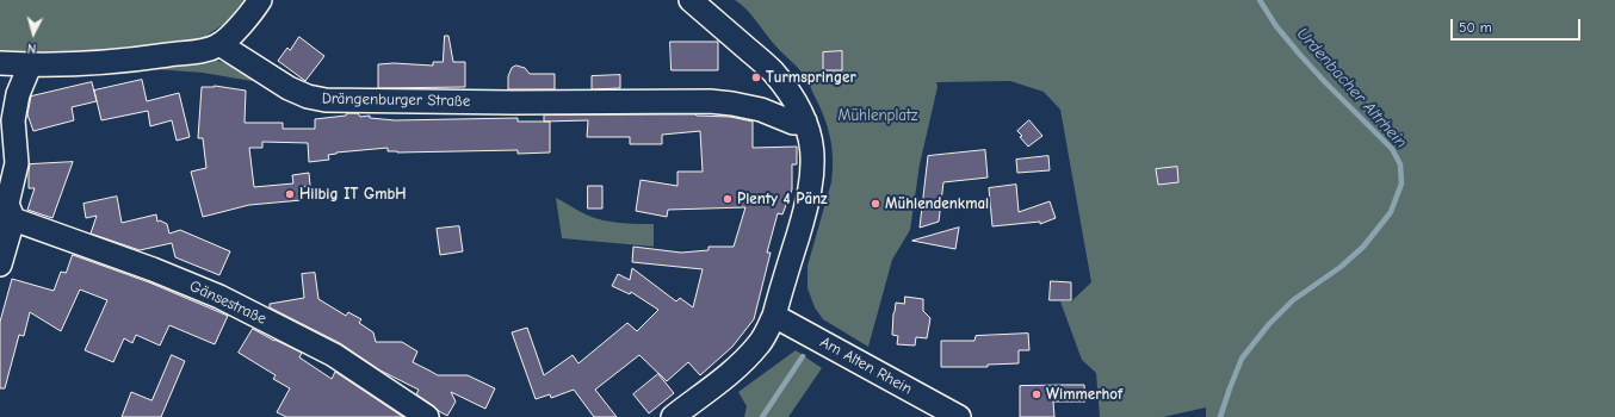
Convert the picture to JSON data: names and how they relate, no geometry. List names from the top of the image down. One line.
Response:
{"streets":{"street":["Drängenburger Straße","Gänsestraße","Am Alten Rhein"]},"water":["Urdenbacher Altrhein"],"parks":["Mühlenplatz"],"places":["Turmspringer","Hilbig IT GmbH","Plenty 4 Pänz","Mühlendenkmal","Wimmerhof"],"scale_bar":"50 m","north":"bottom"}
